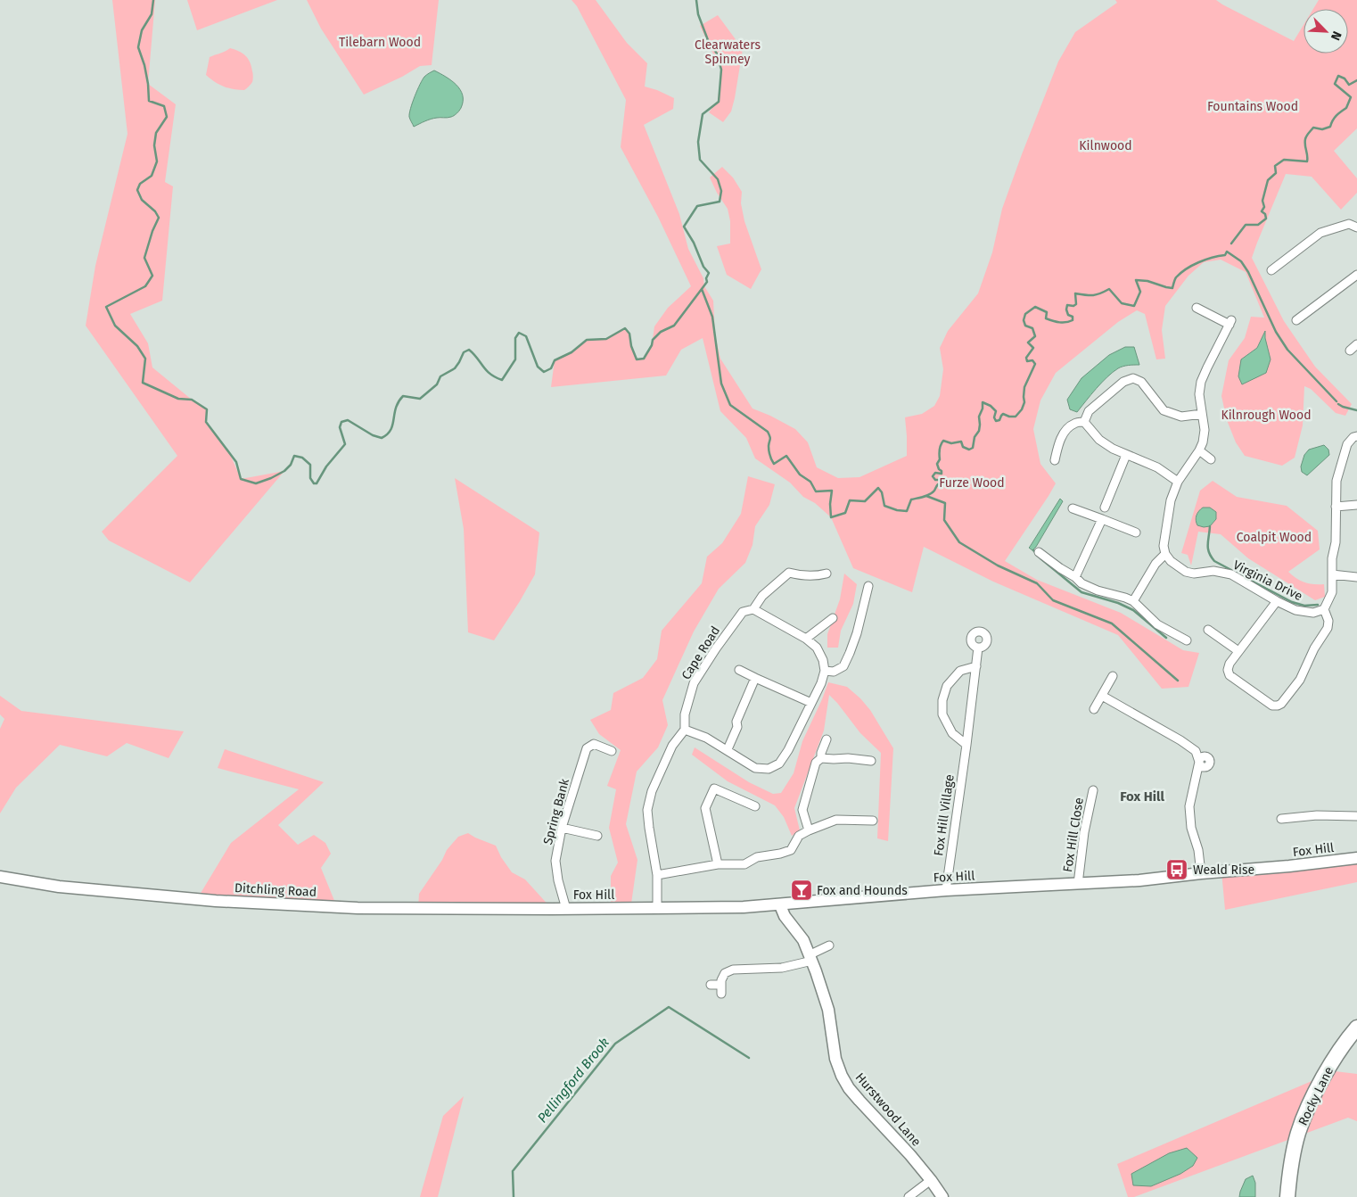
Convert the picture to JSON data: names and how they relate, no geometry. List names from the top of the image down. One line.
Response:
{"streets":{"highway":["Rocky Lane"],"main road":["Fox Hill","Ditchling Road","Hurstwood Lane"],"street":["Virginia Drive","Cape Road","Spring Bank","Fox Hill Village","Fox Hill Close"]},"crossings":[["Spring Bank","Fox Hill"],["Fox Hill Village","Fox Hill"],["Fox Hill Close","Fox Hill"],["Fox Hill","Ditchling Road"],["Fox Hill","Hurstwood Lane"]],"districts":["Fox Hill"],"water":["Pellingford Brook"],"parks":["Tilebarn Wood","Clearwaters Spinney","Fountains Wood","Kilnwood","Kilnrough Wood","Furze Wood","Coalpit Wood"],"places":{"bus stop":["Weald Rise"],"bar":["Fox and Hounds"]},"north":"bottom right"}
